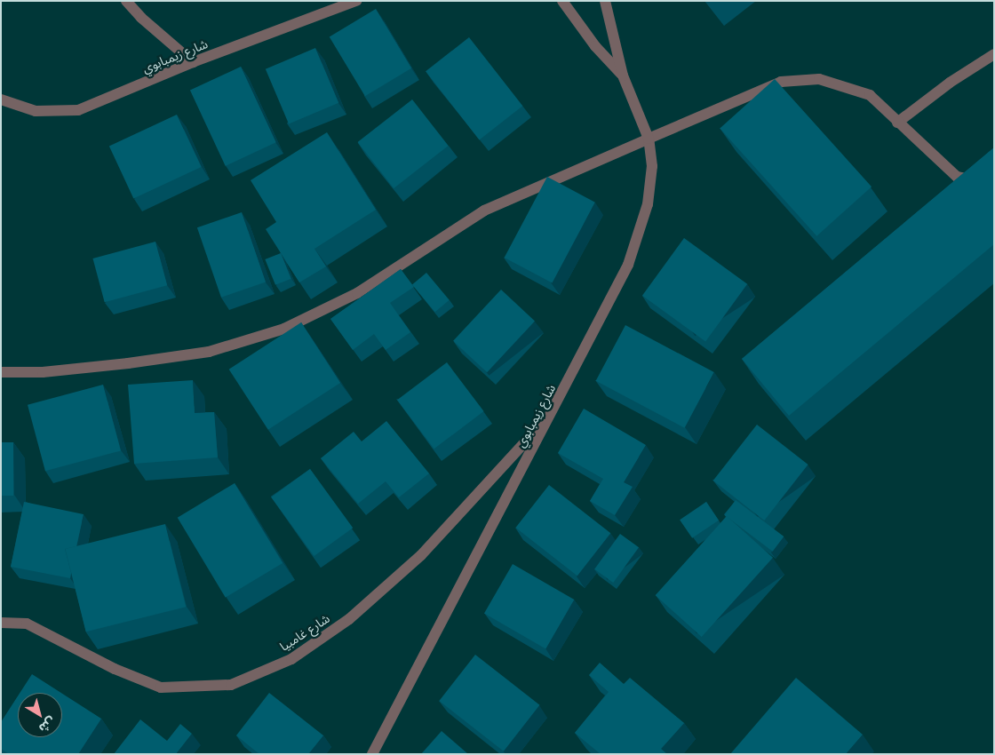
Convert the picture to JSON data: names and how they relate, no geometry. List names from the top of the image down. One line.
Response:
{"streets":{"street":["شارع زيمبابوي","شارع غامبيا"]},"crossings":[["شارع زيمبابوي","شارع غامبيا"]],"north":"bottom right"}
